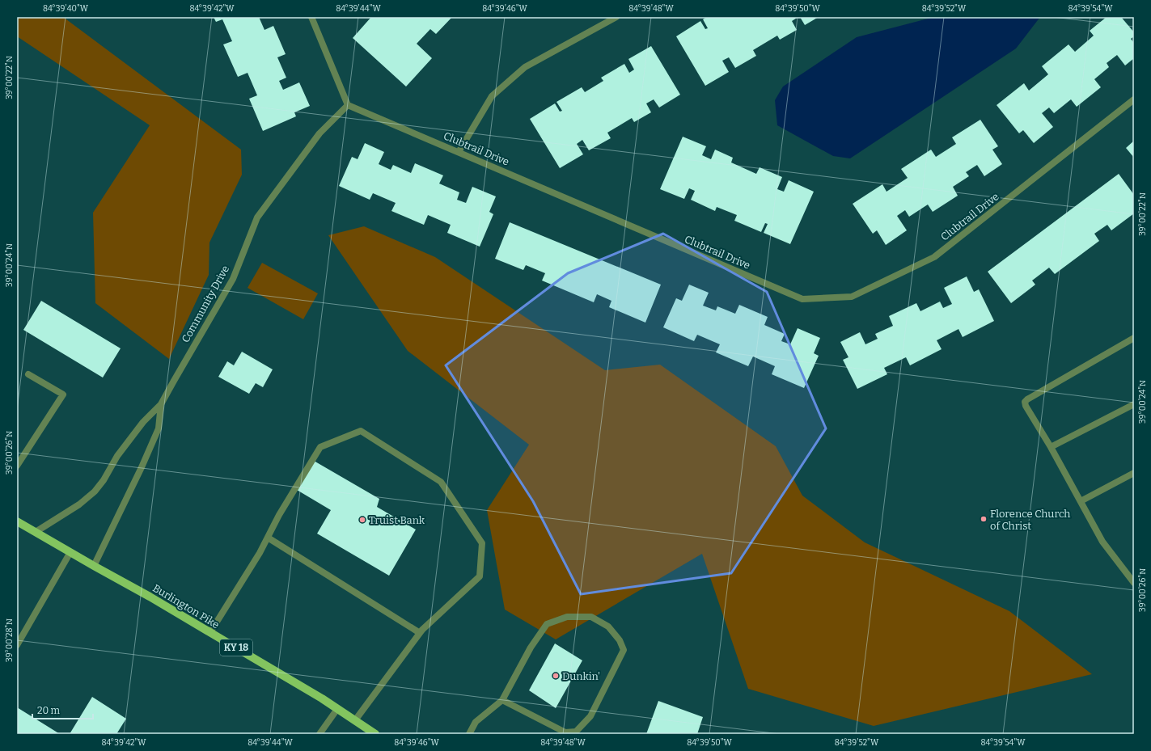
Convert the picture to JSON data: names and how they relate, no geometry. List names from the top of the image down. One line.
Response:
{"streets":{"main road":["Burlington Pike","KY 18"],"street":["Clubtrail Drive","Community Drive"]},"crossings":[["Clubtrail Drive","Community Drive"],["Community Drive","Burlington Pike"]],"places":["Florence Church of Christ","Truist Bank","Dunkin'"],"scale_bar":"20 m","coordinates":["84°39'40\"W","84°39'42\"W","84°39'44\"W","84°39'46\"W","84°39'48\"W","84°39'50\"W","84°39'52\"W","84°39'54\"W","39°00'22\"N","39°00'24\"N","39°00'26\"N","39°00'28\"N"]}
